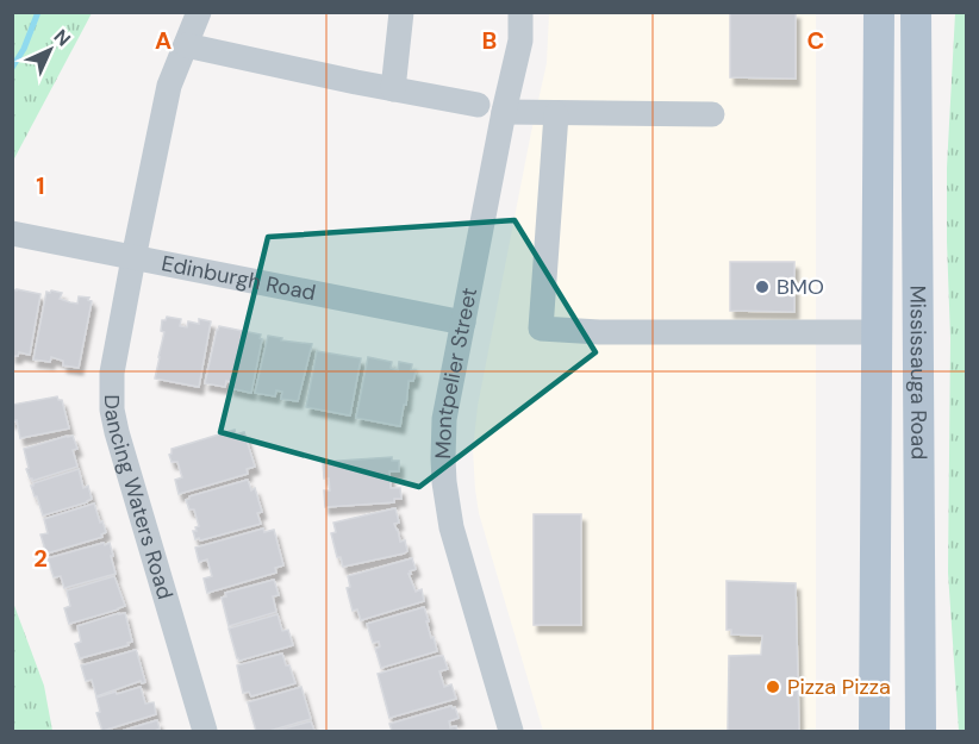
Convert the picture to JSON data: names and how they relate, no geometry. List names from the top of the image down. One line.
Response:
{"streets":{"main road":["Mississauga Road"],"street":["Edinburgh Road","Montpelier Street","Dancing Waters Road"]},"crossings":[["Edinburgh Road","Montpelier Street"],["Edinburgh Road","Dancing Waters Road"]],"places":["BMO","Pizza Pizza"],"north":"top right","grid":{"columns":["A","B","C"],"rows":["1","2"]}}
